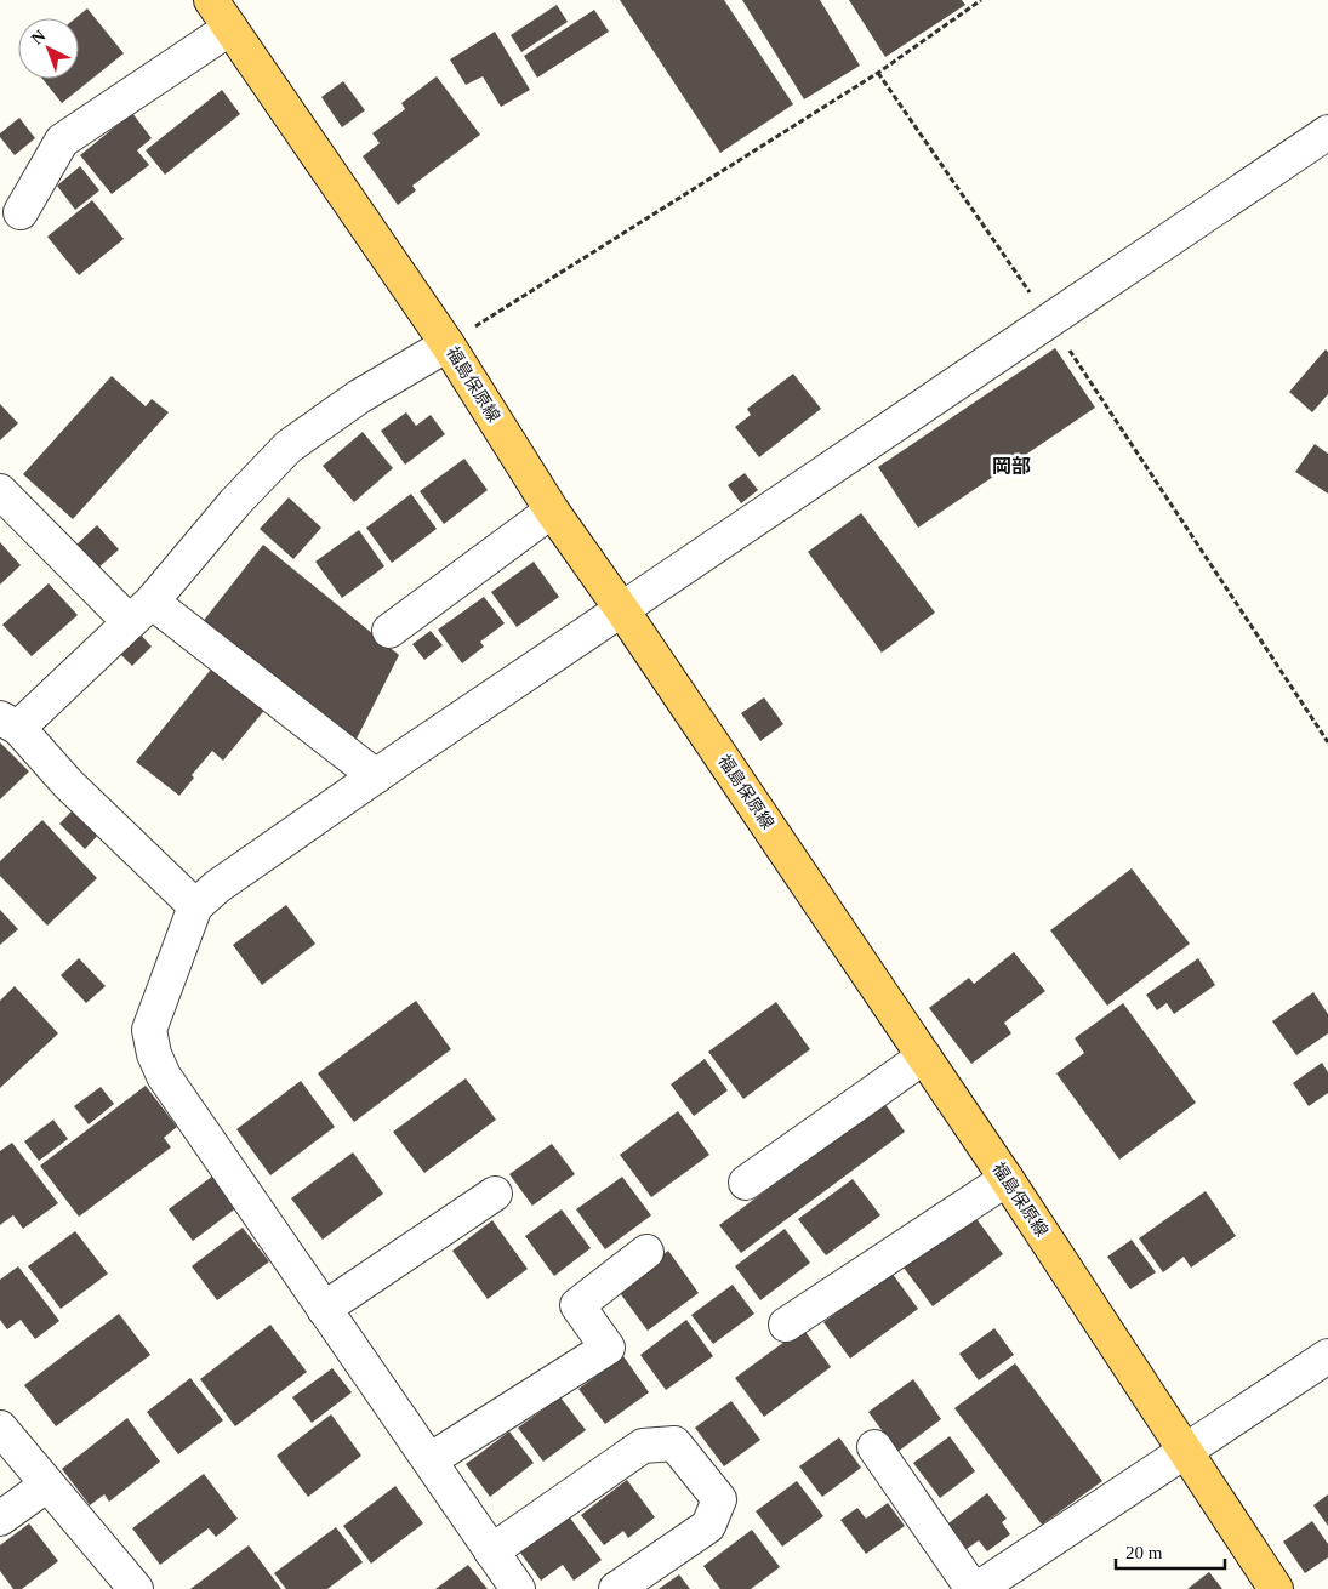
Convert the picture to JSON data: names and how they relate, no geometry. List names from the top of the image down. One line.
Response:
{"streets":{"main road":["福島保原線"]},"districts":["岡部"],"scale_bar":"20 m","north":"top left"}
